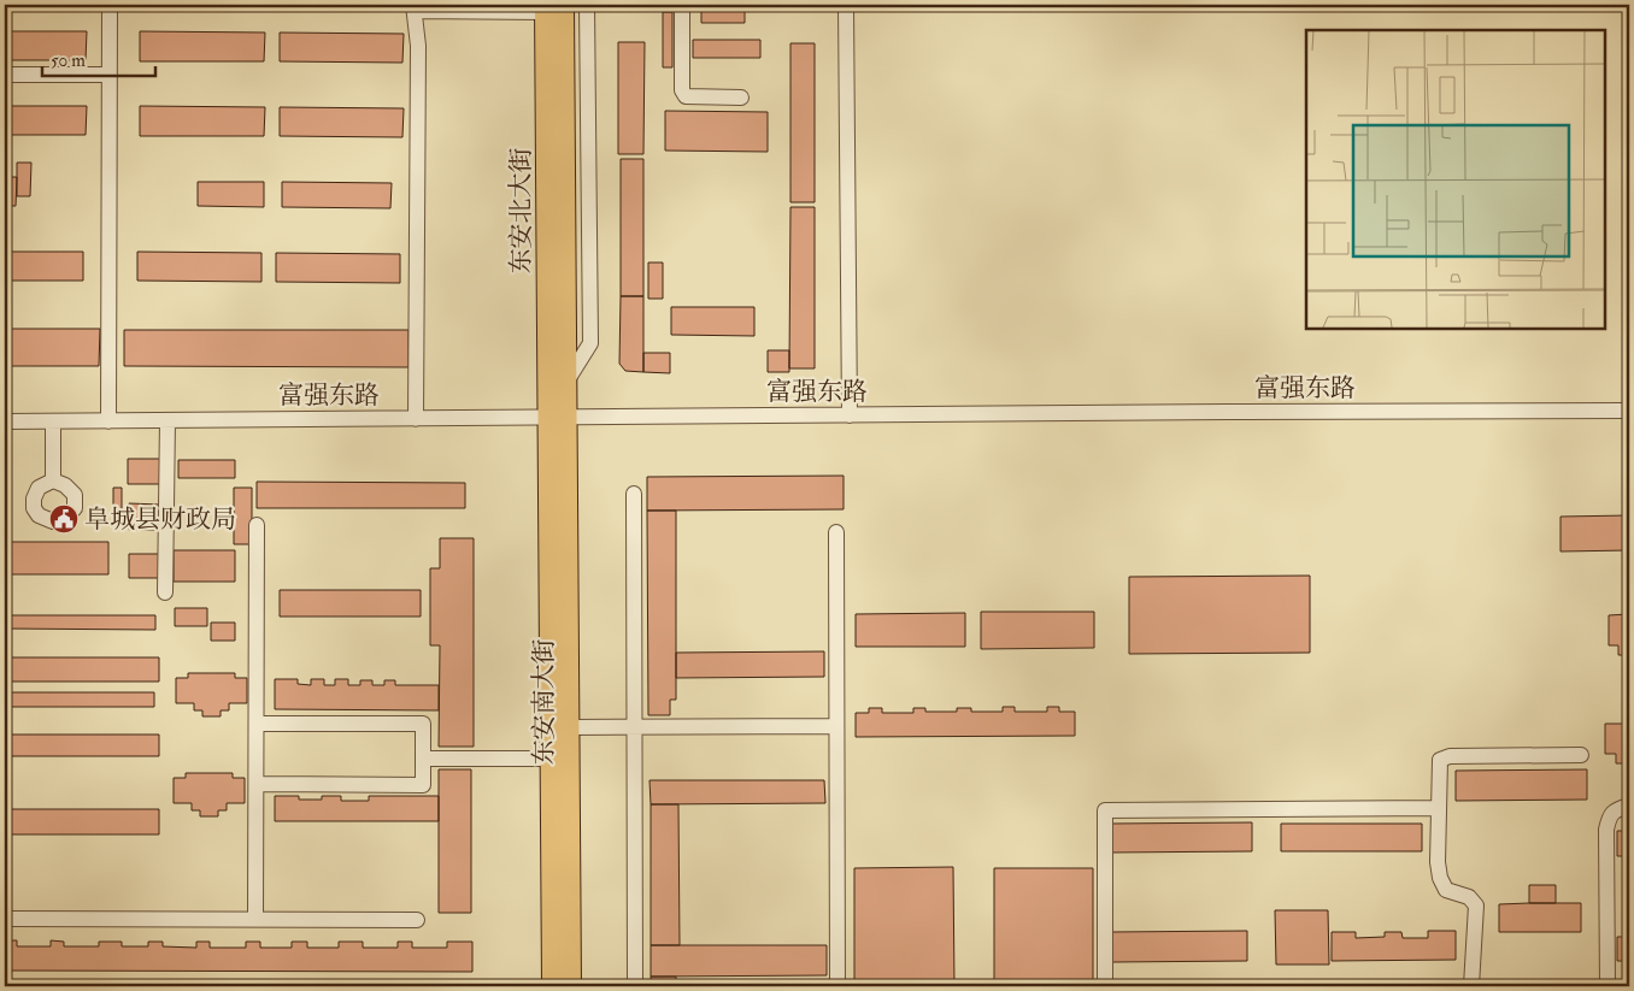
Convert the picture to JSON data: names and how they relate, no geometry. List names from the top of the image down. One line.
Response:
{"streets":{"main road":["东安北大街","东安南大街"],"street":["富强东路"]},"crossings":[["东安北大街","富强东路"],["东安北大街","东安南大街"],["富强东路","东安南大街"]],"places":{"public building":["阜城县财政局"]},"scale_bar":"50 m"}
